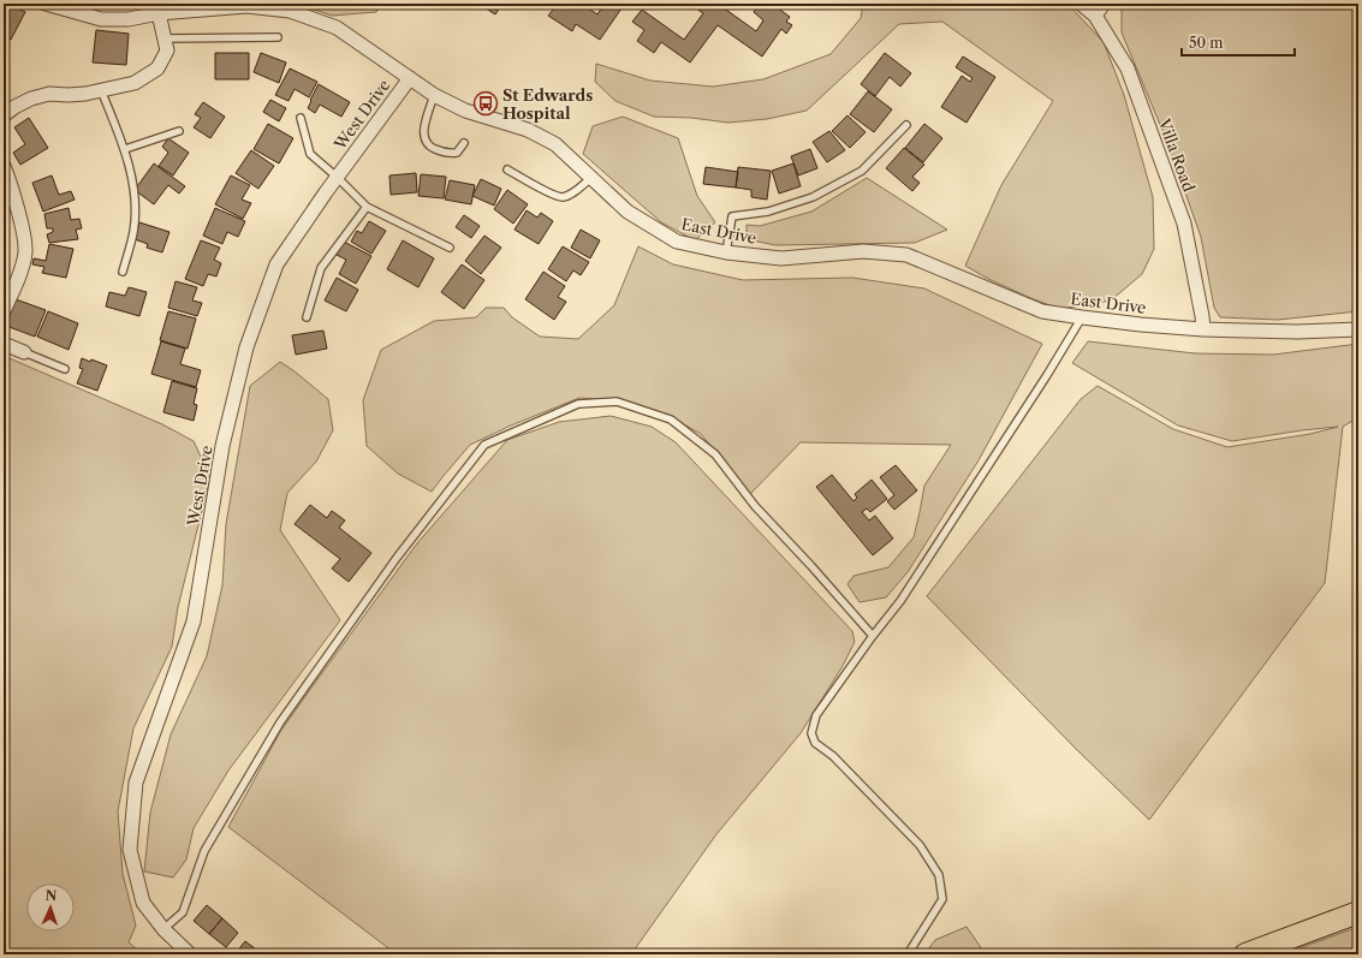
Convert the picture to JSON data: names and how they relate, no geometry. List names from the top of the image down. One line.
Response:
{"streets":{"street":["West Drive","Villa Road","East Drive"]},"crossings":[["West Drive","East Drive"],["Villa Road","East Drive"]],"places":{"bus stop":["St Edwards Hospital"]},"scale_bar":"50 m","north":"top"}
